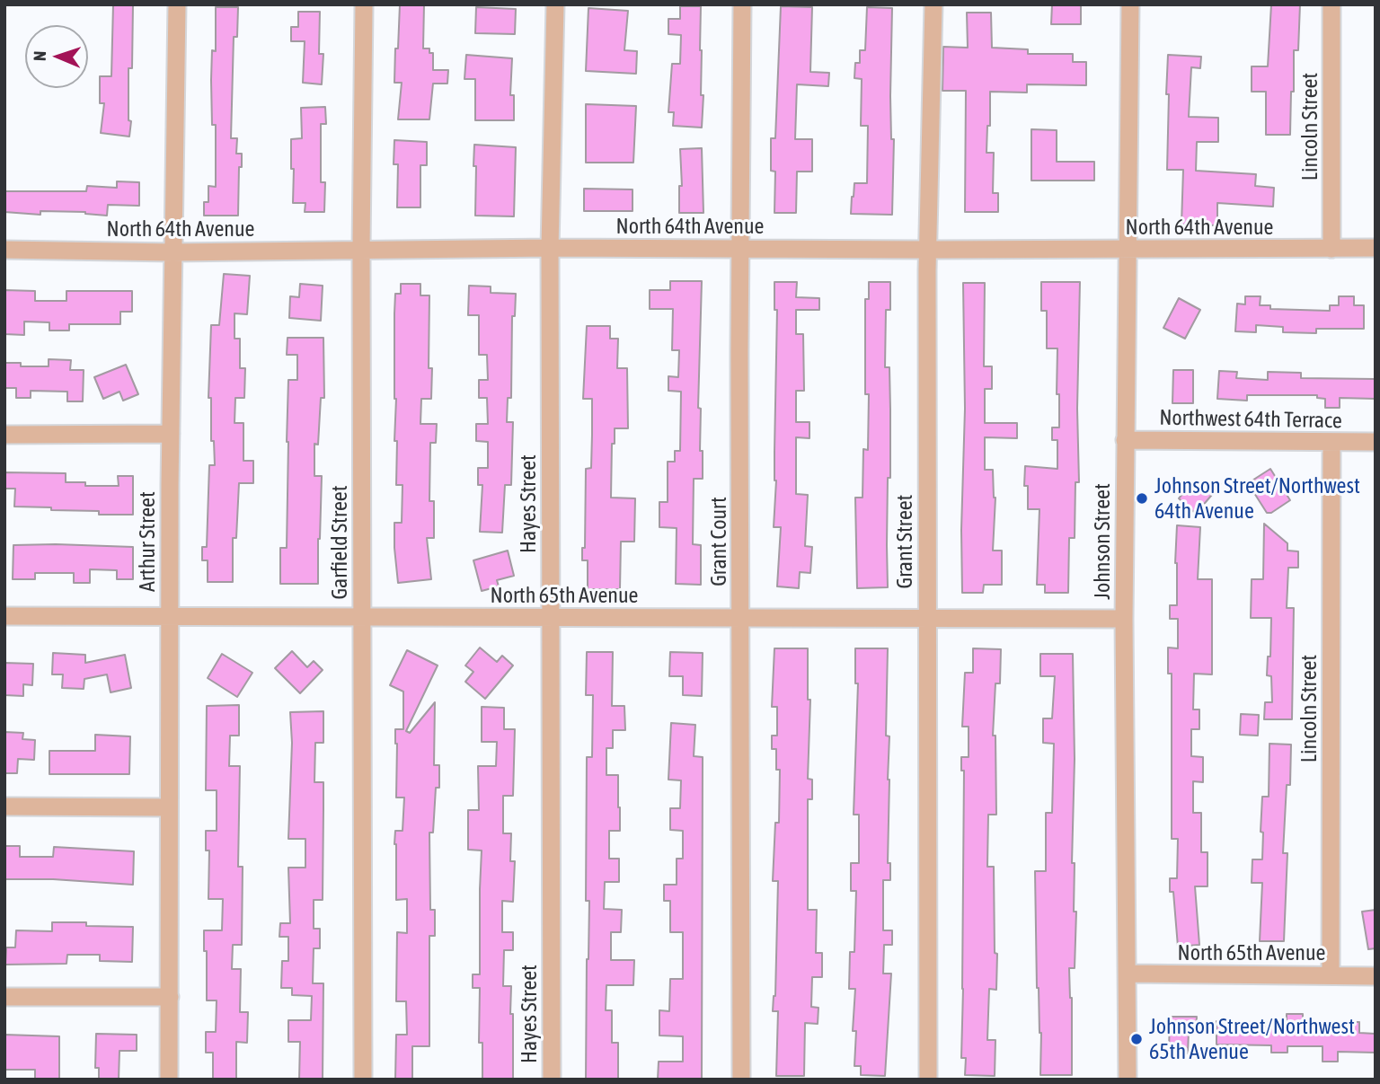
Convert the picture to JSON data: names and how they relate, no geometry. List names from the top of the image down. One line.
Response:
{"streets":{"street":["Lincoln Street","North 64th Avenue","Northwest 64th Terrace","Hayes Street","Arthur Street","Grant Court","Grant Street","Johnson Street","Garfield Street","North 65th Avenue"]},"crossings":[["Lincoln Street","North 64th Avenue"],["Lincoln Street","Northwest 64th Terrace"],["Lincoln Street","North 65th Avenue"],["North 64th Avenue","Hayes Street"],["North 64th Avenue","Arthur Street"],["North 64th Avenue","Grant Court"],["North 64th Avenue","Grant Street"],["North 64th Avenue","Johnson Street"],["North 64th Avenue","Garfield Street"],["Northwest 64th Terrace","Johnson Street"],["Hayes Street","North 65th Avenue"],["Arthur Street","North 65th Avenue"],["Grant Court","North 65th Avenue"],["Grant Street","North 65th Avenue"],["Johnson Street","North 65th Avenue"],["Garfield Street","North 65th Avenue"]],"places":["Johnson Street/Northwest 64th Avenue","Johnson Street/Northwest 65th Avenue"],"north":"left"}
